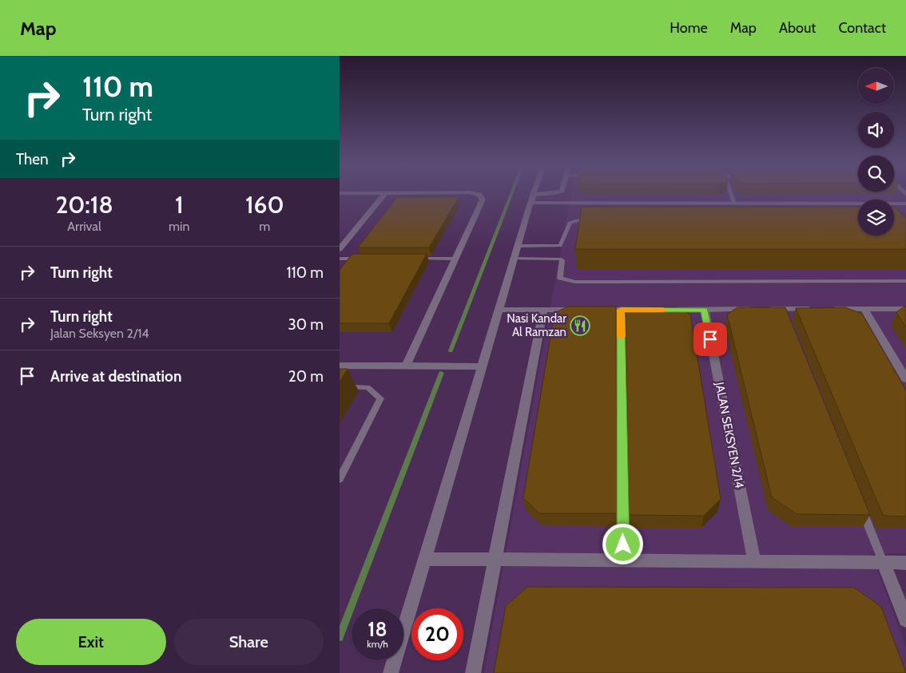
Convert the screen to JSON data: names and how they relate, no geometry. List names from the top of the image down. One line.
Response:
{"streets":{"street":["JALAN SEKSYEN 2/14"]},"places":{"restaurant":["Nasi Kandar Al Ramzan"]},"north":"left","page":{"header":"Map","nav":["Home","Map","About","Contact"],"turn":["110 m","Turn right"],"then":"Then","eta":["20:18","Arrival","1","min","160","m"],"list":[{"name":"Turn right","value":"110 m"},{"name":"Turn right","note":"Jalan Seksyen 2/14","value":"30 m"},{"name":"Arrive at destination","value":"20 m"}],"speed":"18 km/h","limit":"20","buttons":["Exit","Share"]}}
